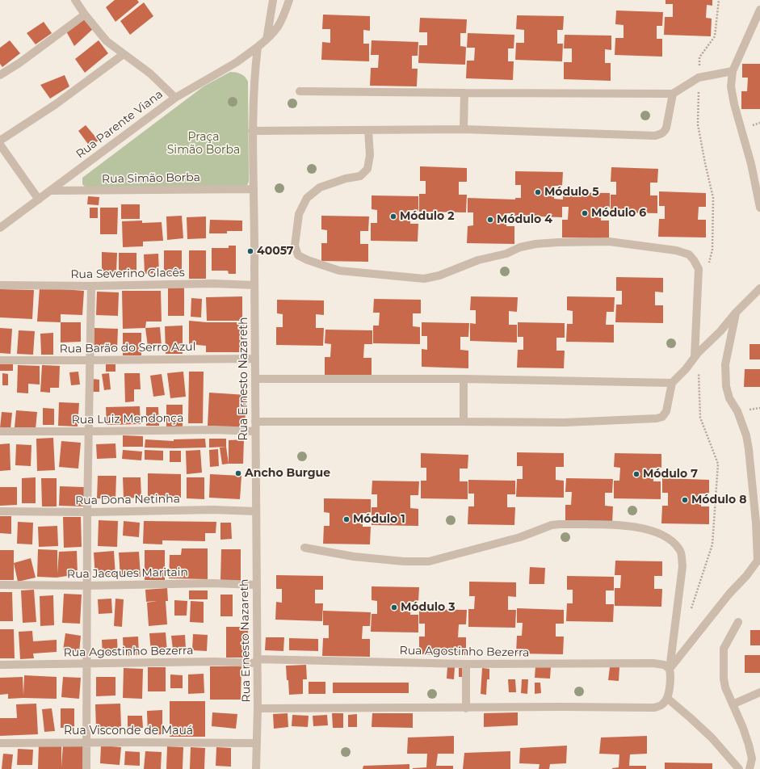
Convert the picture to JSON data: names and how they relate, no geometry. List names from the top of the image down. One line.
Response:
{"streets":{"street":["Rua Parente Viana","Rua Simão Borba","Rua Severino Glacês","Rua Barão do Serro Azul","Rua Ernesto Nazareth","Rua Luiz Mendonça","Rua Dona Netinha","Rua Jacques Maritain","Rua Agostinho Bezerra","Rua Visconde de Mauá"]},"crossings":[["Rua Parente Viana","Rua Simão Borba"],["Rua Parente Viana","Rua Ernesto Nazareth"],["Rua Simão Borba","Rua Ernesto Nazareth"],["Rua Severino Glacês","Rua Ernesto Nazareth"],["Rua Barão do Serro Azul","Rua Ernesto Nazareth"],["Rua Ernesto Nazareth","Rua Luiz Mendonça"],["Rua Ernesto Nazareth","Rua Dona Netinha"],["Rua Ernesto Nazareth","Rua Jacques Maritain"],["Rua Ernesto Nazareth","Rua Agostinho Bezerra"],["Rua Ernesto Nazareth","Rua Visconde de Mauá"]],"parks":["Praça Simão Borba"],"places":["Módulo 5","Módulo 6","Módulo 2","Módulo 4","40057","Ancho Burgue","Módulo 7","Módulo 8","Módulo 1","Módulo 3"]}
